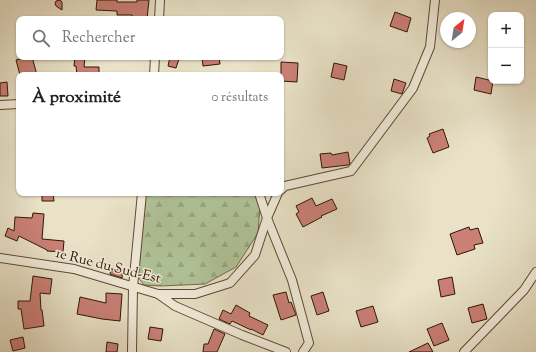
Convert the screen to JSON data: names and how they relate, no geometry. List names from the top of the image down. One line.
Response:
{"streets":{"street":["1e Rue du Sud-Est"]},"north":"top right","page":{"map_buttons":["+","−"],"search":"Rechercher","heading":["À proximité","0 résultats"]}}
